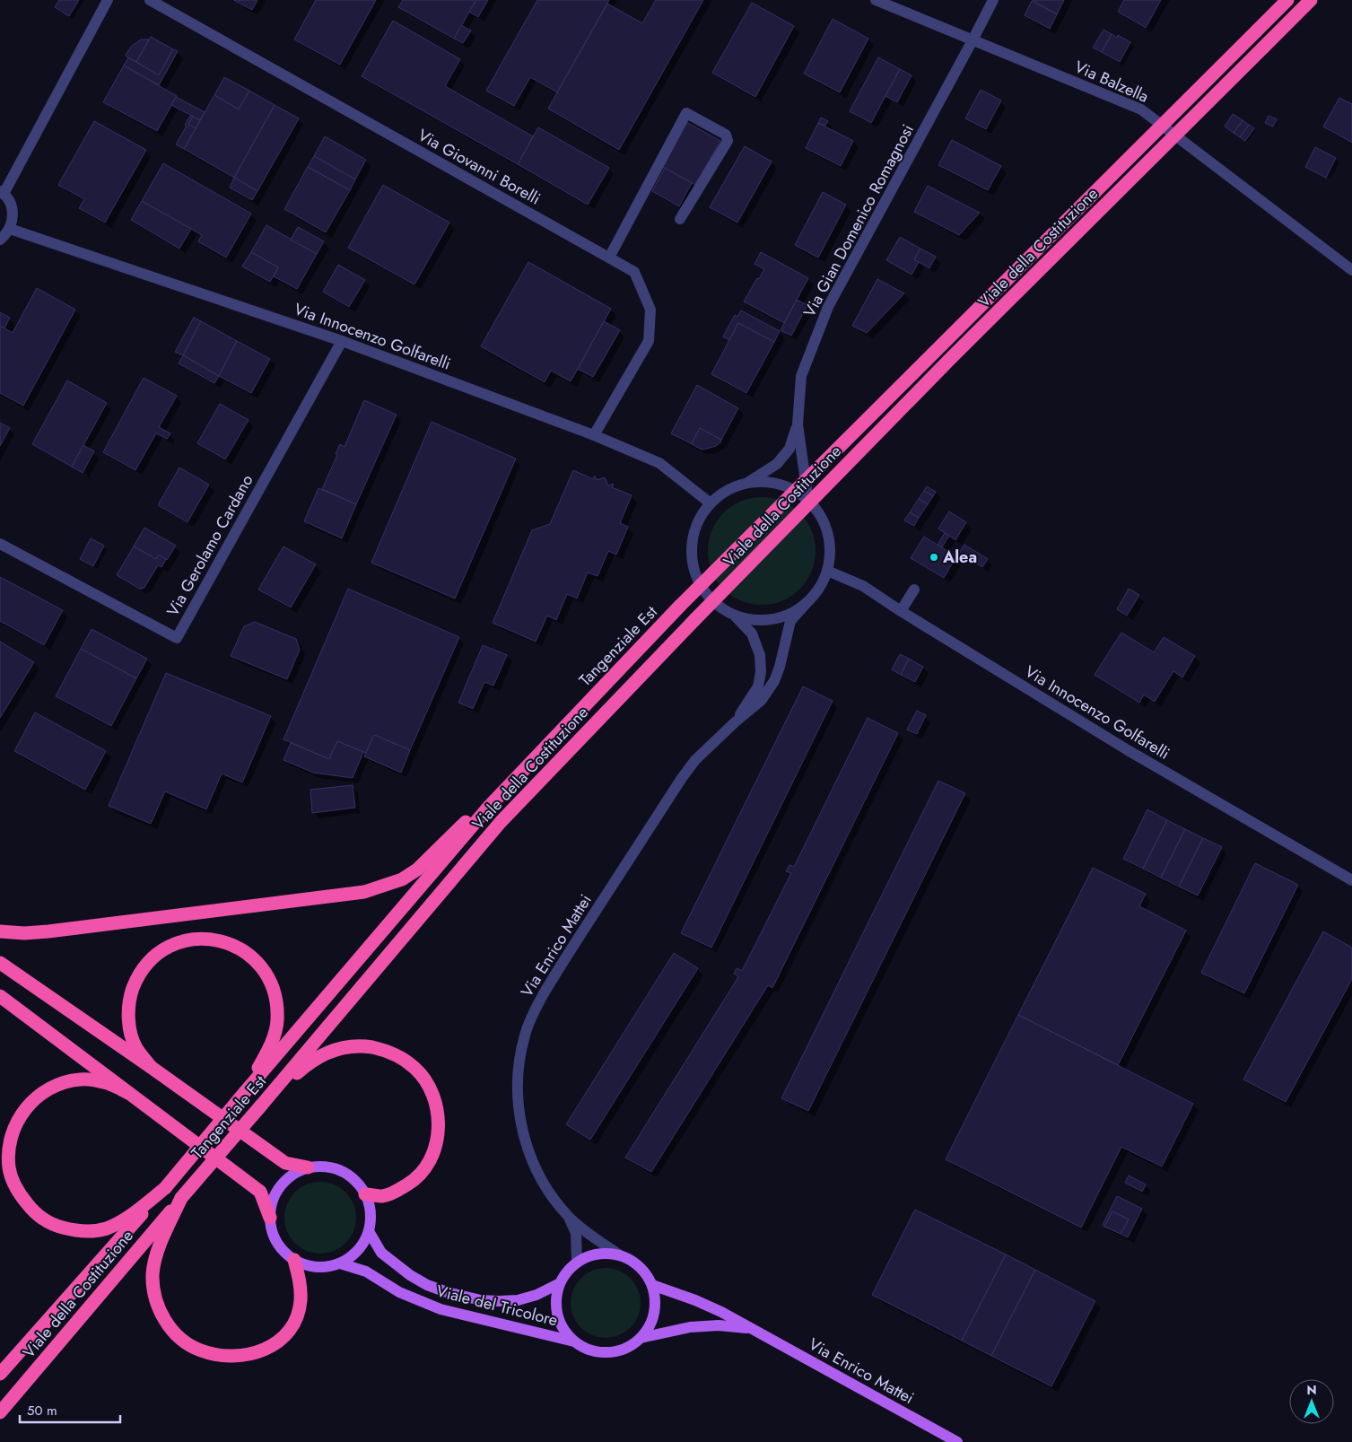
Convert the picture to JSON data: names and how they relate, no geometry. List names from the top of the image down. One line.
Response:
{"streets":{"highway":["Viale della Costituzione","Tangenziale Est"],"main road":["Via Enrico Mattei","Viale del Tricolore"],"street":["Via Balzella","Via Giovanni Borelli","Via Gian Domenico Romagnosi","Via Innocenzo Golfarelli","Via Gerolamo Cardano"]},"crossings":[["Via Balzella","Via Gian Domenico Romagnosi"],["Via Giovanni Borelli","Via Innocenzo Golfarelli"],["Via Gian Domenico Romagnosi","Via Innocenzo Golfarelli"],["Via Gian Domenico Romagnosi","Via Enrico Mattei"],["Viale della Costituzione","Tangenziale Est"],["Via Innocenzo Golfarelli","Via Gerolamo Cardano"],["Via Innocenzo Golfarelli","Via Enrico Mattei"],["Via Enrico Mattei","Viale del Tricolore"]],"places":["Alea"],"scale_bar":"50 m","north":"top"}
